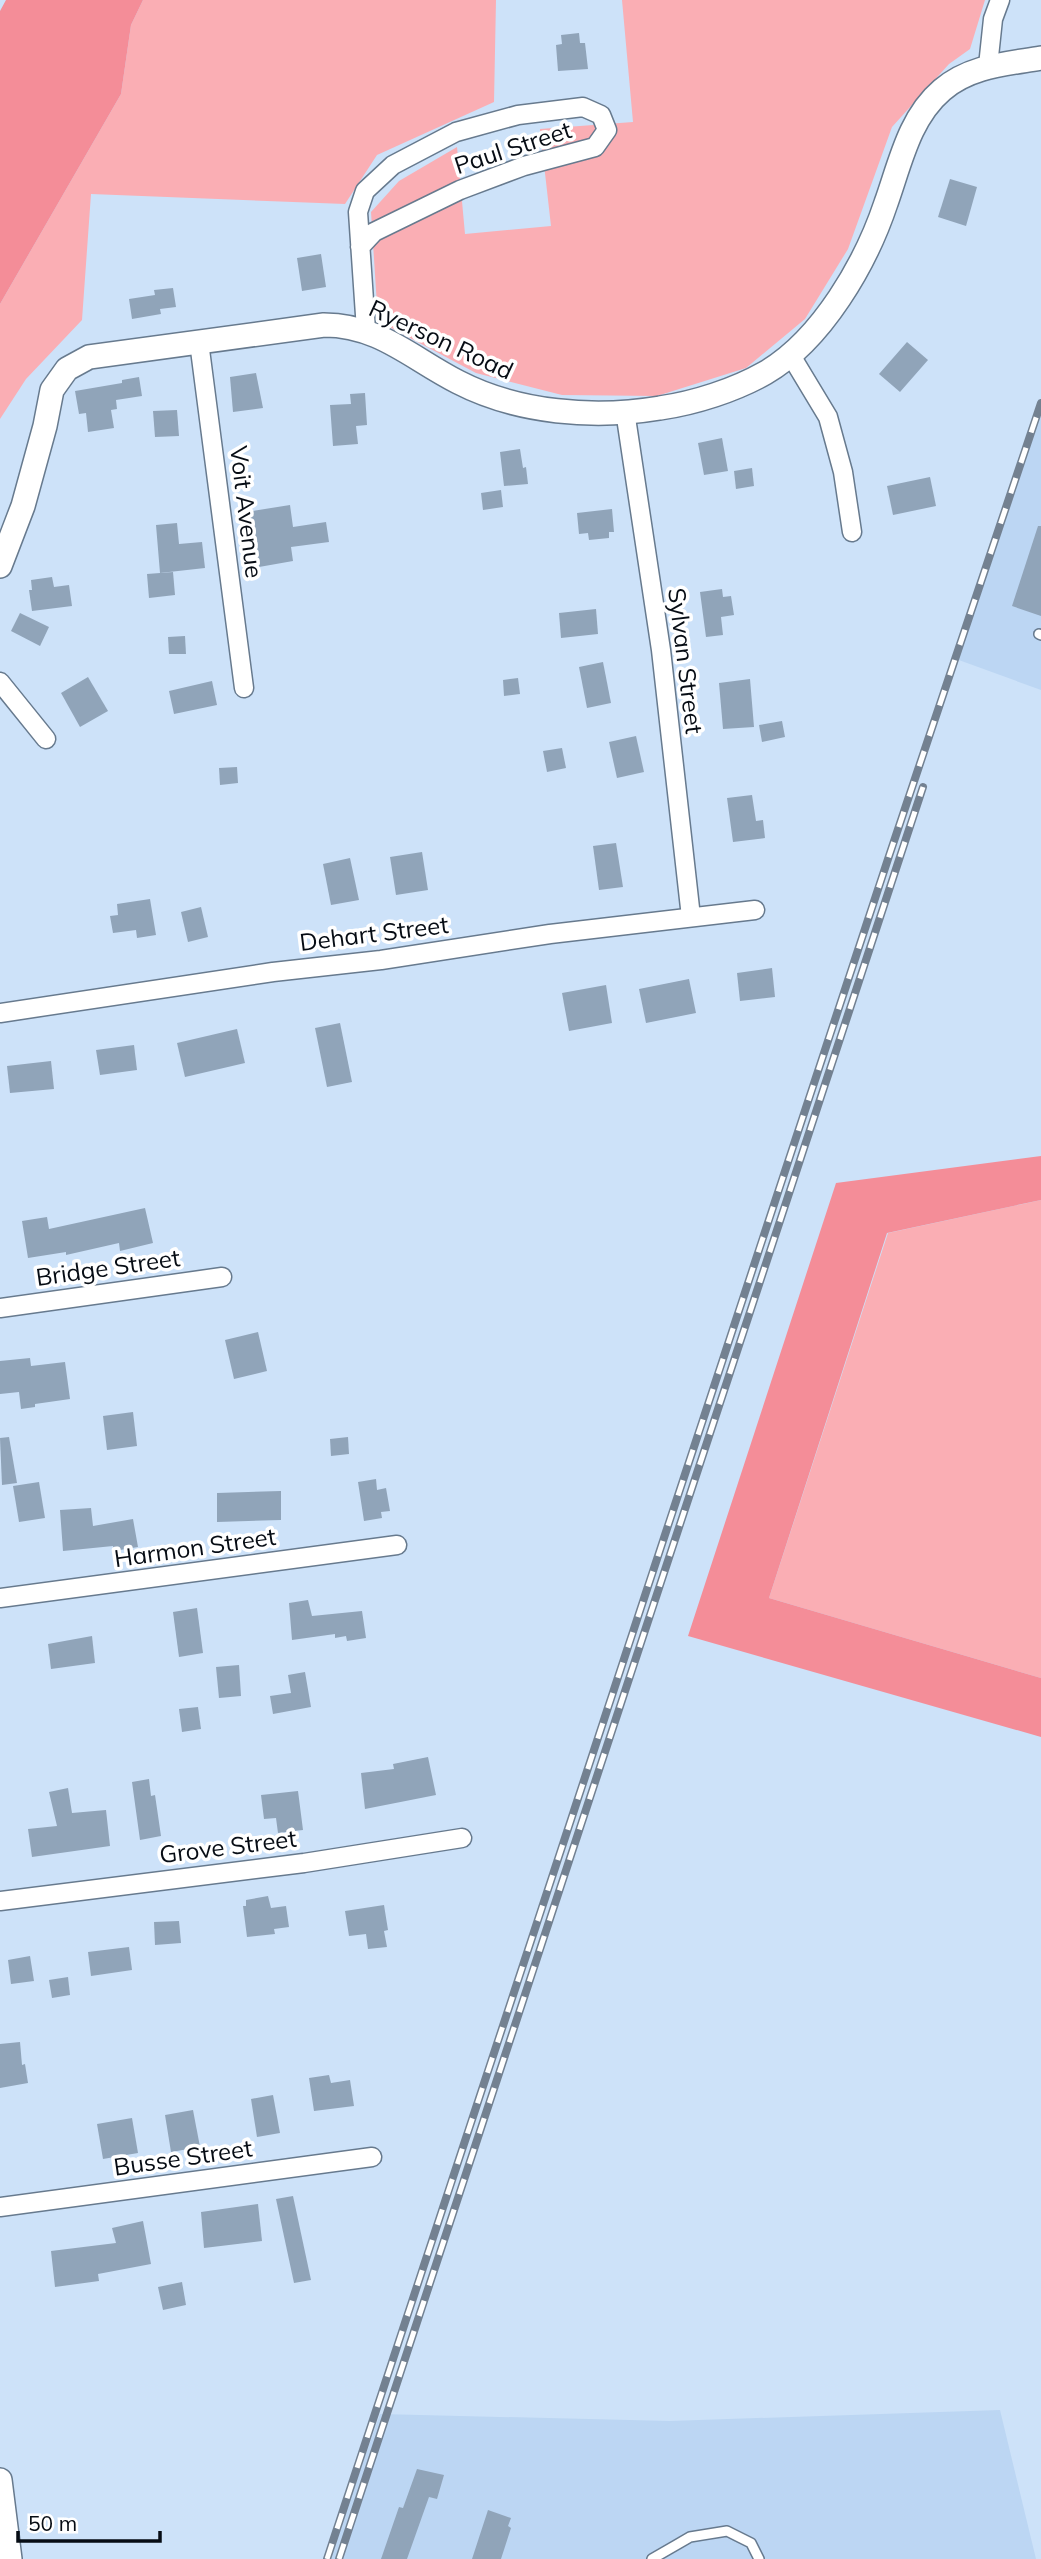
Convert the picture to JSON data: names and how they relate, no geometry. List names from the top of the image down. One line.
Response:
{"streets":{"street":["Paul Street","Ryerson Road","Voit Avenue","Sylvan Street","Dehart Street","Bridge Street","Harmon Street","Grove Street","Busse Street"]},"crossings":[["Paul Street","Ryerson Road"],["Ryerson Road","Voit Avenue"],["Ryerson Road","Sylvan Street"],["Sylvan Street","Dehart Street"]],"scale_bar":"50 m"}
